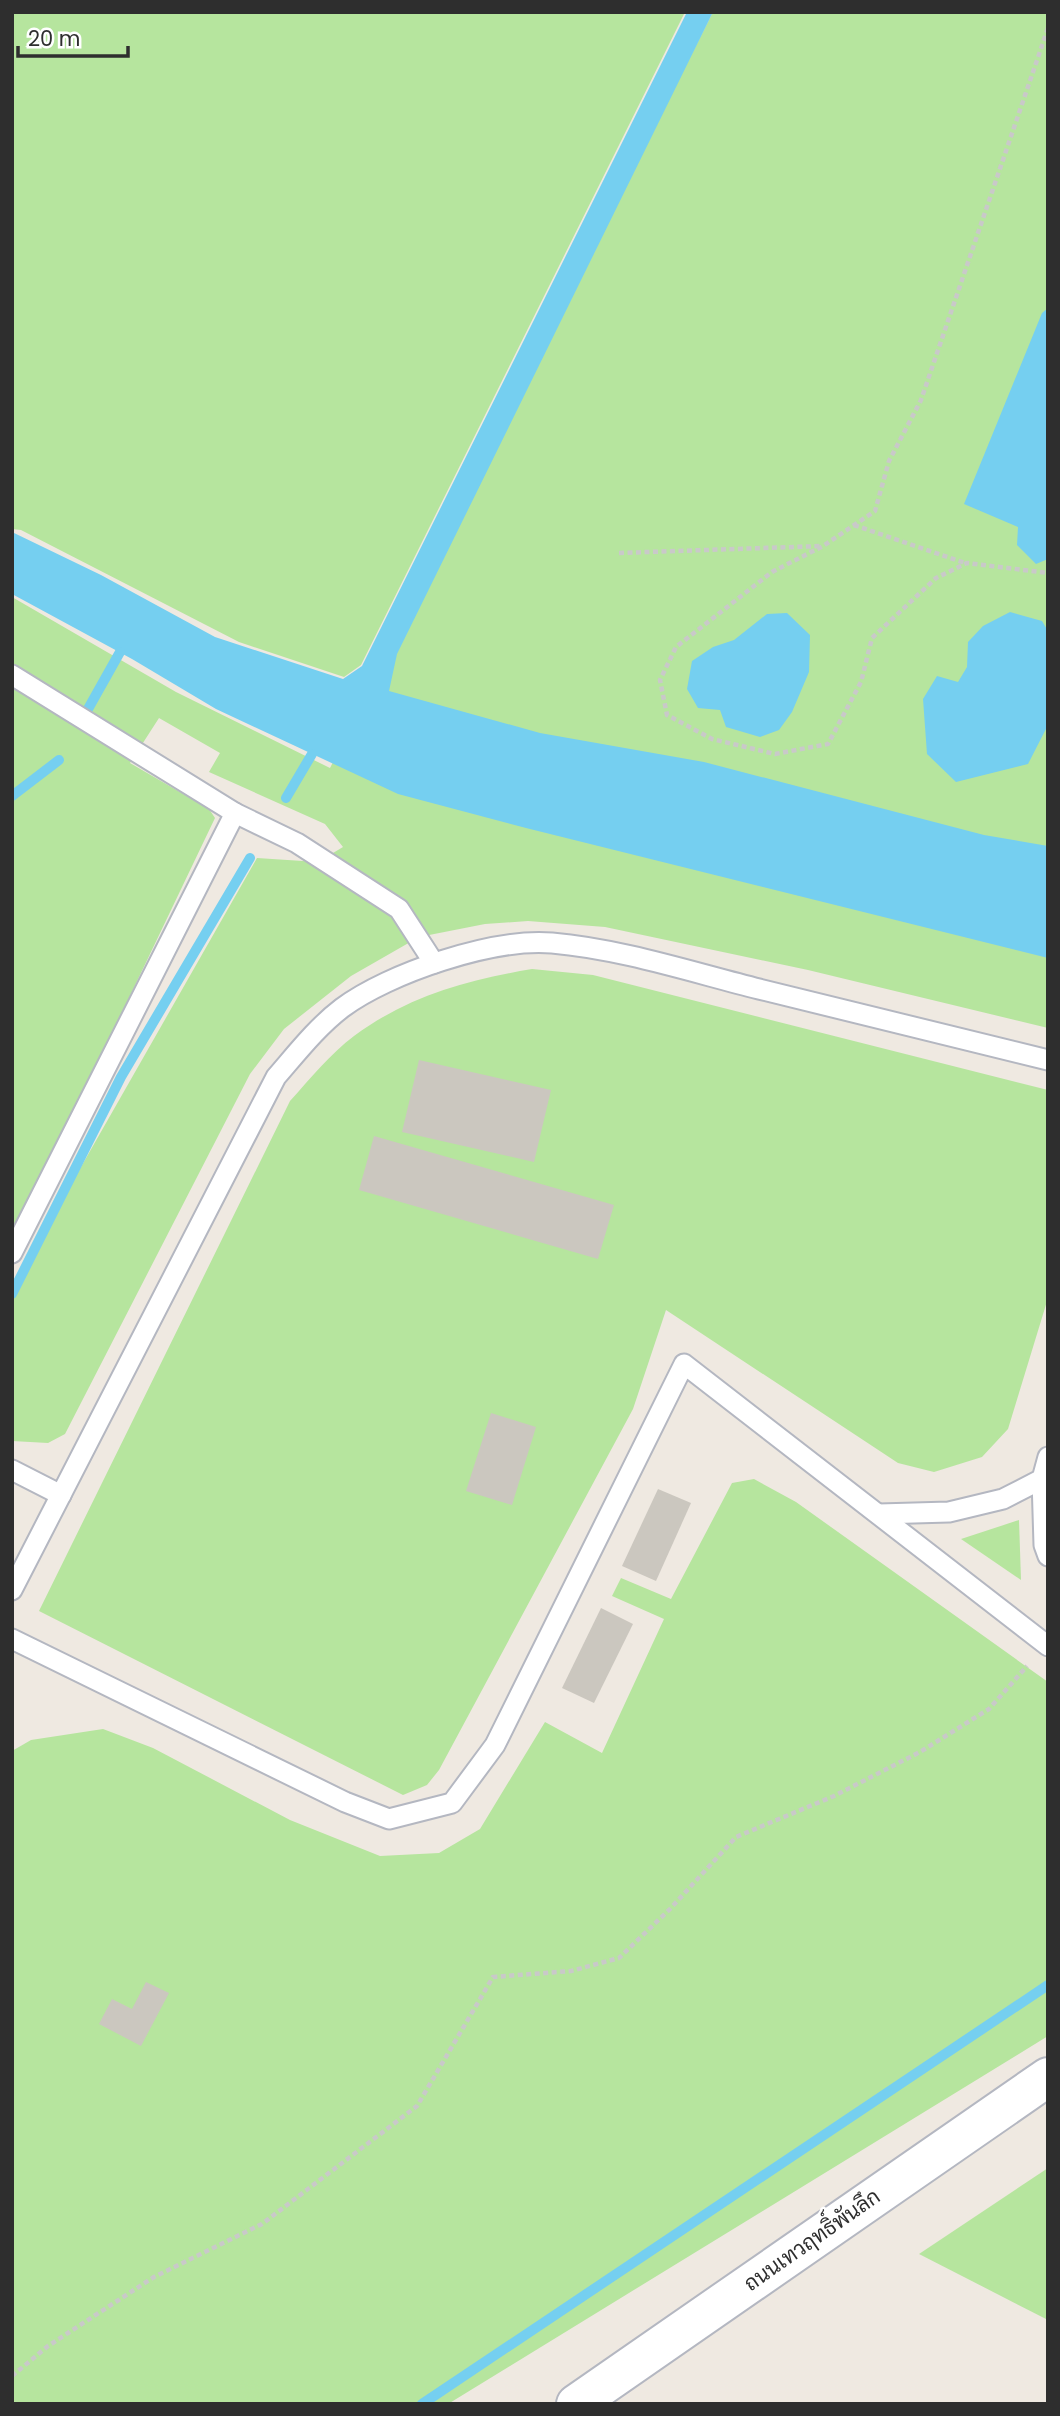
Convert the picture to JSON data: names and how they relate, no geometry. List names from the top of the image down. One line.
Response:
{"streets":{"street":["ถนนเทวฤทธิ์พันลึก"]},"scale_bar":"20 m"}
